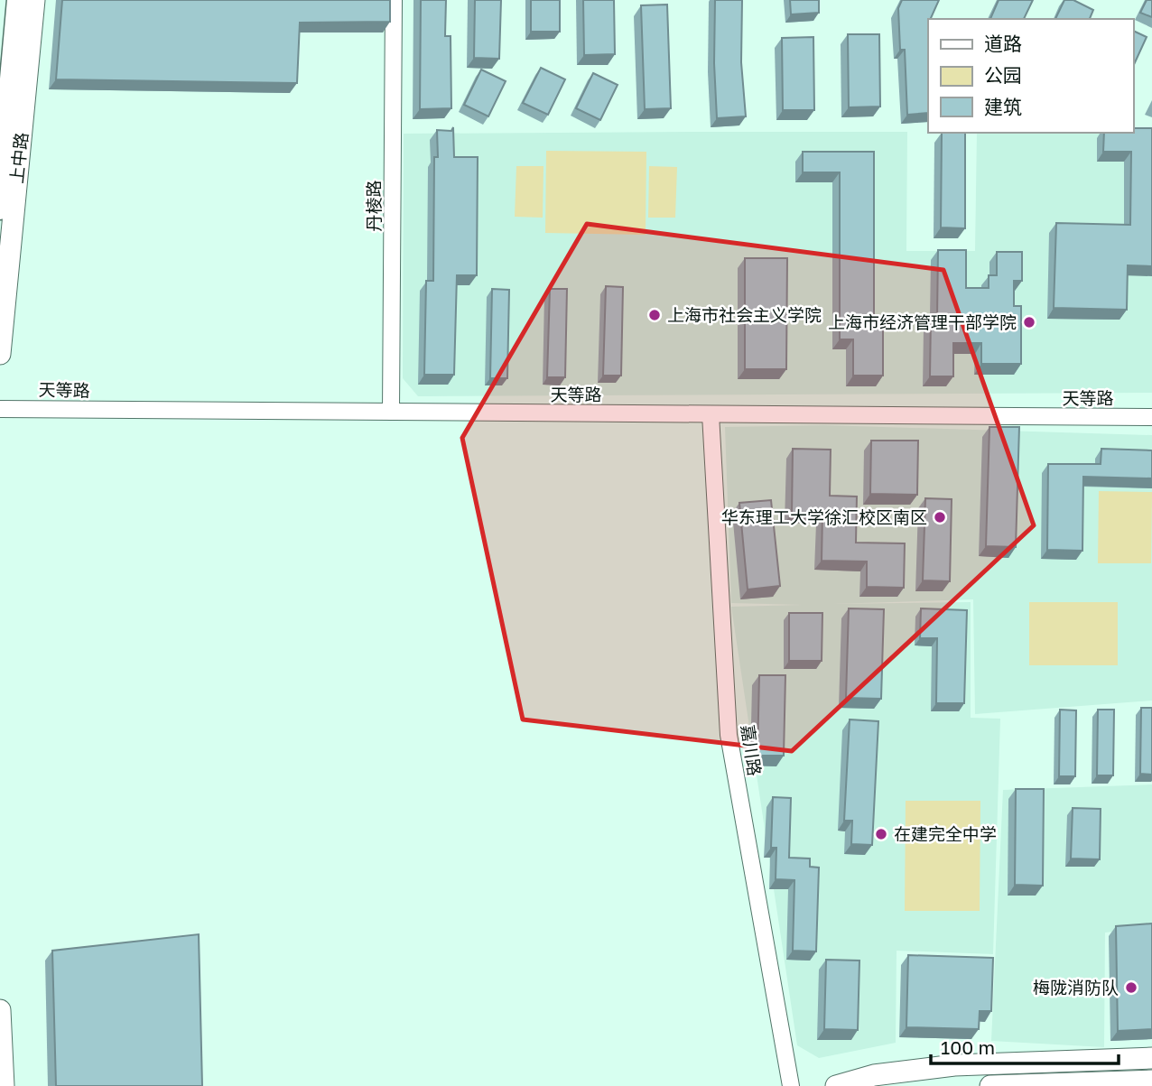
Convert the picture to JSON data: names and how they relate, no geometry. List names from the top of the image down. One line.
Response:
{"streets":{"main road":["上中路"],"street":["丹棱路","天等路","嘉川路"]},"crossings":[["丹棱路","天等路"],["天等路","嘉川路"]],"places":["上海市社会主义学院","上海市经济管理干部学院","华东理工大学徐汇校区南区","在建完全中学","梅陇消防队"],"legend":["道路","公园","建筑"],"scale_bar":"100 m"}
